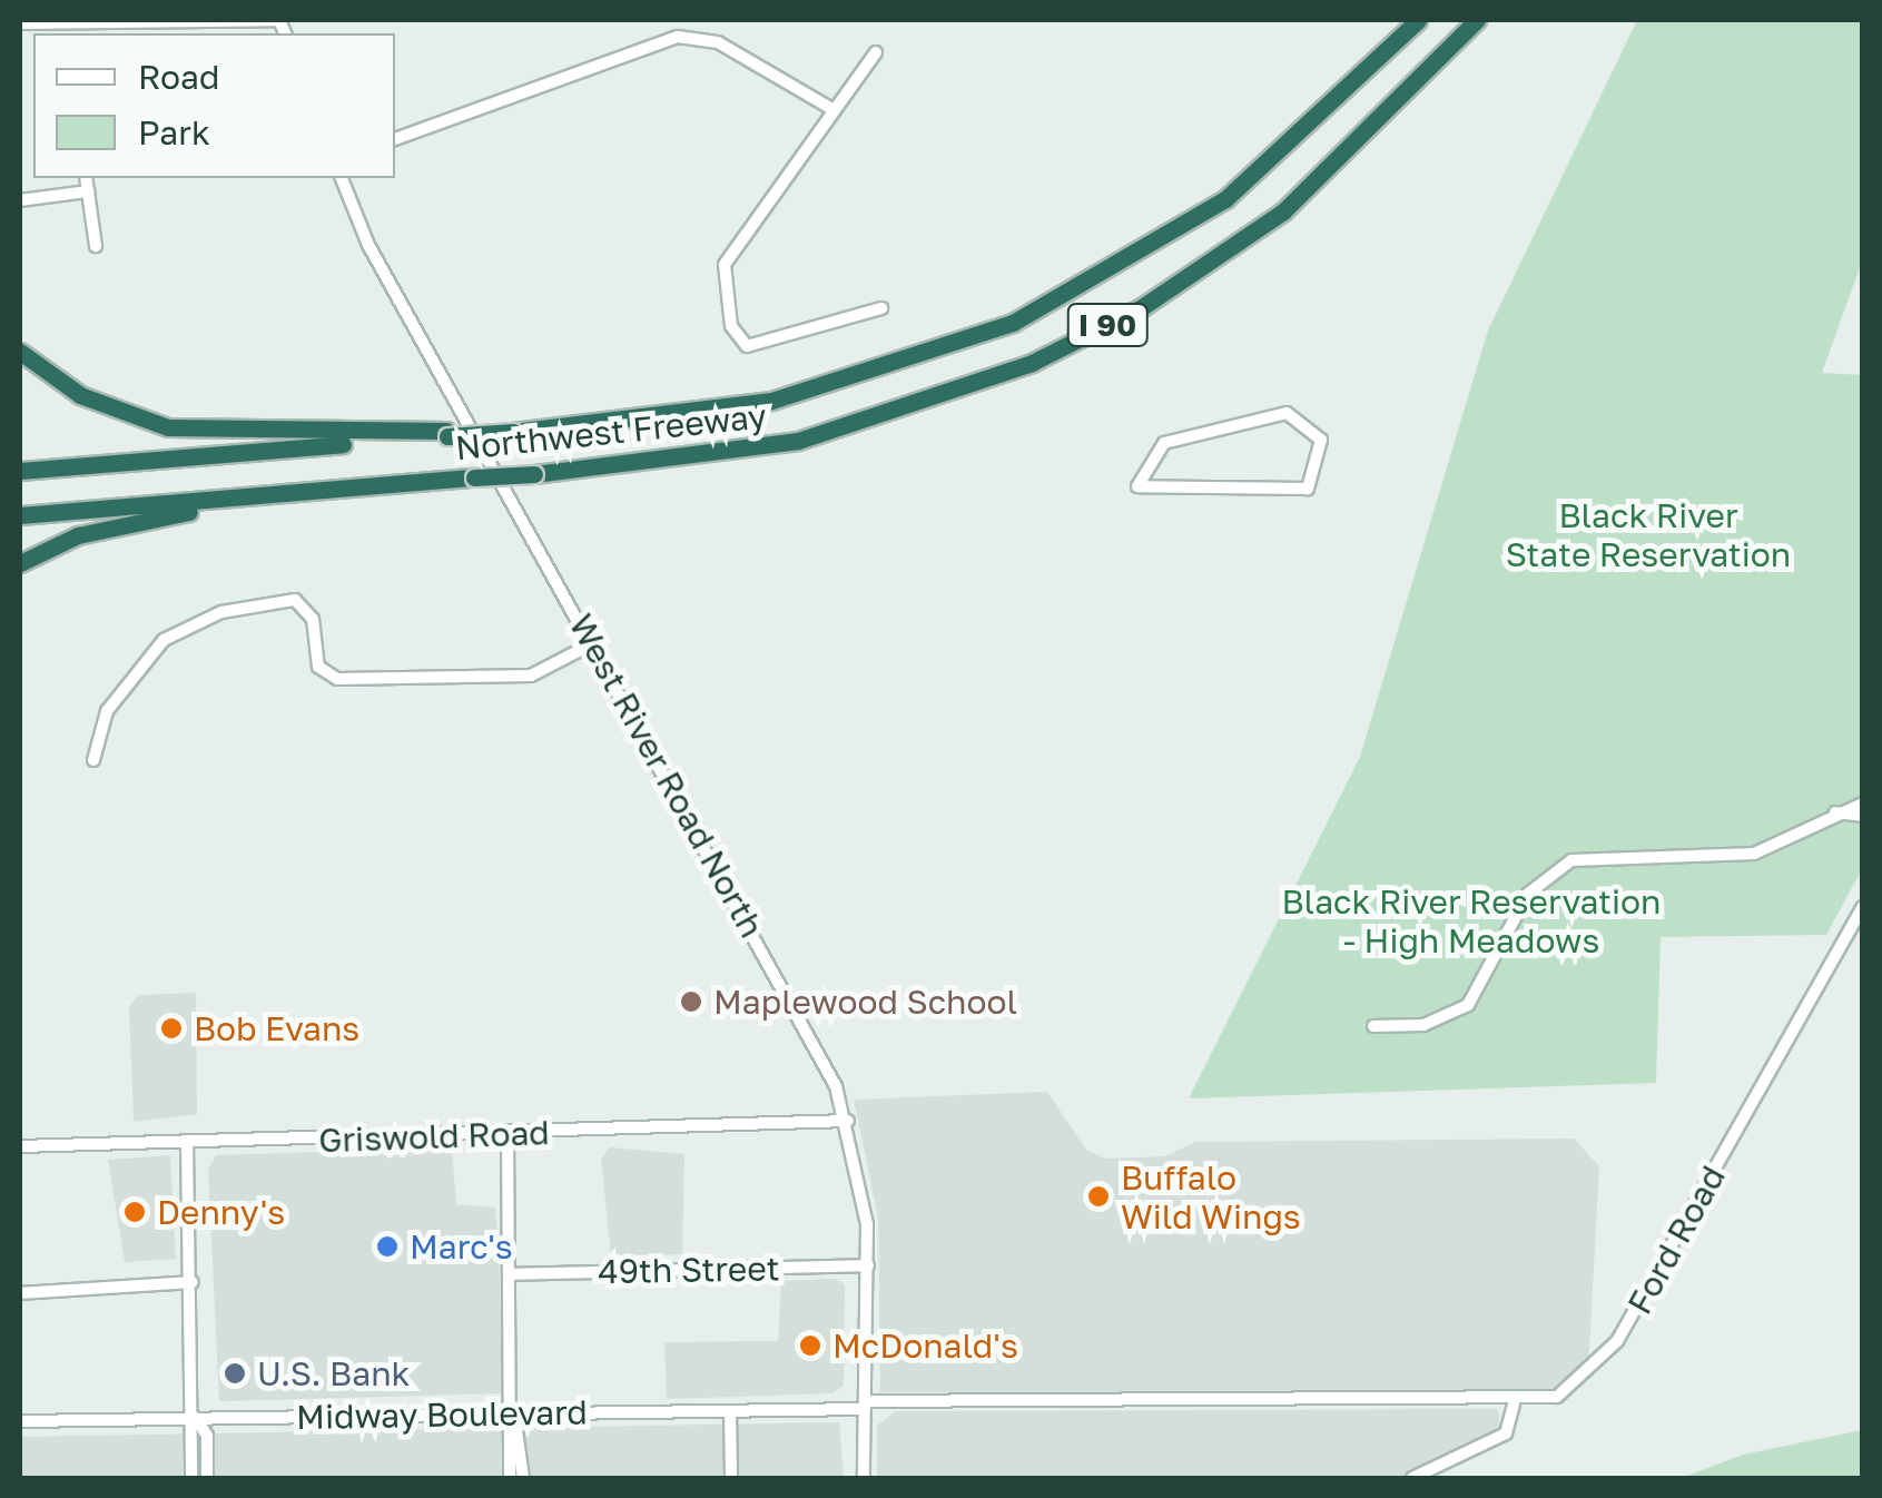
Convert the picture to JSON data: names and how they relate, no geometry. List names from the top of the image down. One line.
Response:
{"streets":{"highway":["I 90","Northwest Freeway"],"street":["West River Road North","Griswold Road","Ford Road","49th Street","Midway Boulevard"]},"crossings":[["West River Road North","Griswold Road"],["West River Road North","49th Street"],["West River Road North","Midway Boulevard"],["Ford Road","Midway Boulevard"]],"parks":["Black River State Reservation","Black River Reservation - High Meadows"],"places":["Maplewood School","Bob Evans","Buffalo Wild Wings","Denny's","Marc's","McDonald's","U.S. Bank"],"legend":["Road","Park"]}
